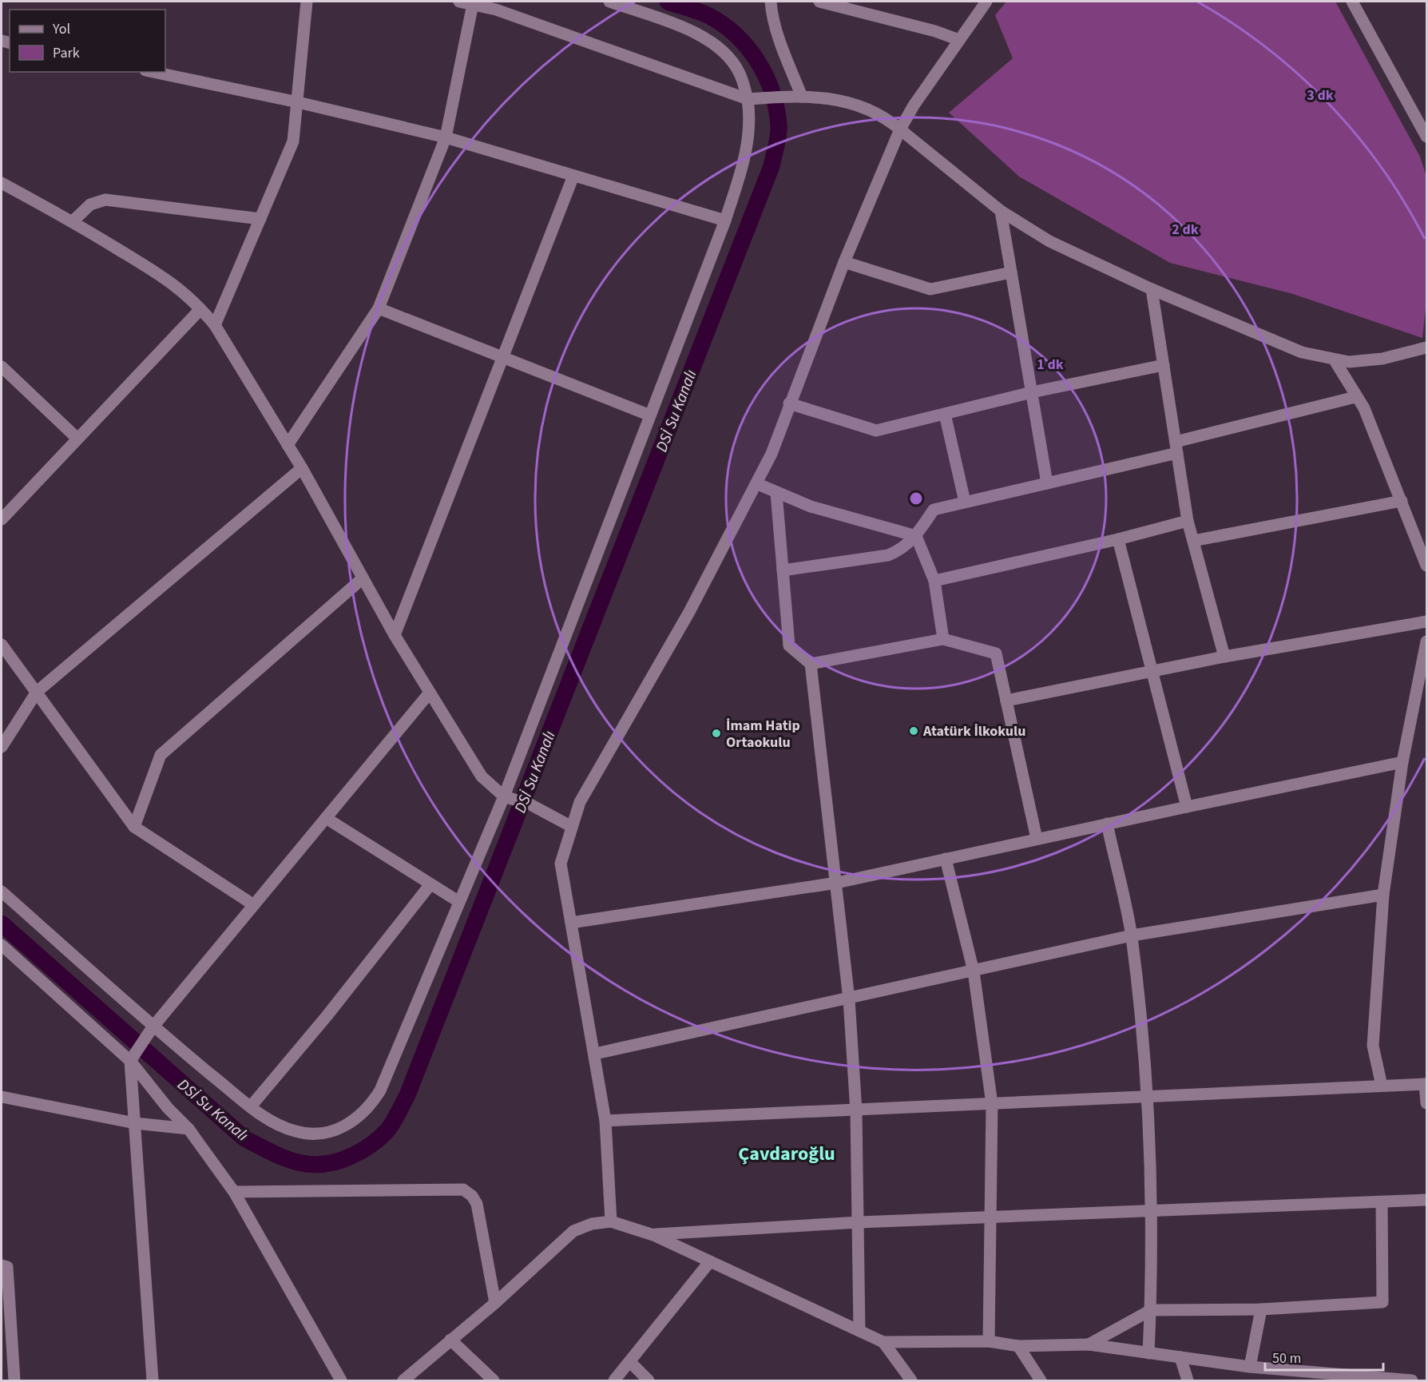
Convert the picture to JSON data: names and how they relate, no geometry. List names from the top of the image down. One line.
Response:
{"districts":["Çavdaroğlu"],"water":["DSİ Su Kanalı"],"places":["Atatürk İlkokulu","İmam Hatip Ortaokulu"],"legend":["Yol","Park"],"scale_bar":"50 m","rings":["3 dk","2 dk","1 dk"]}
